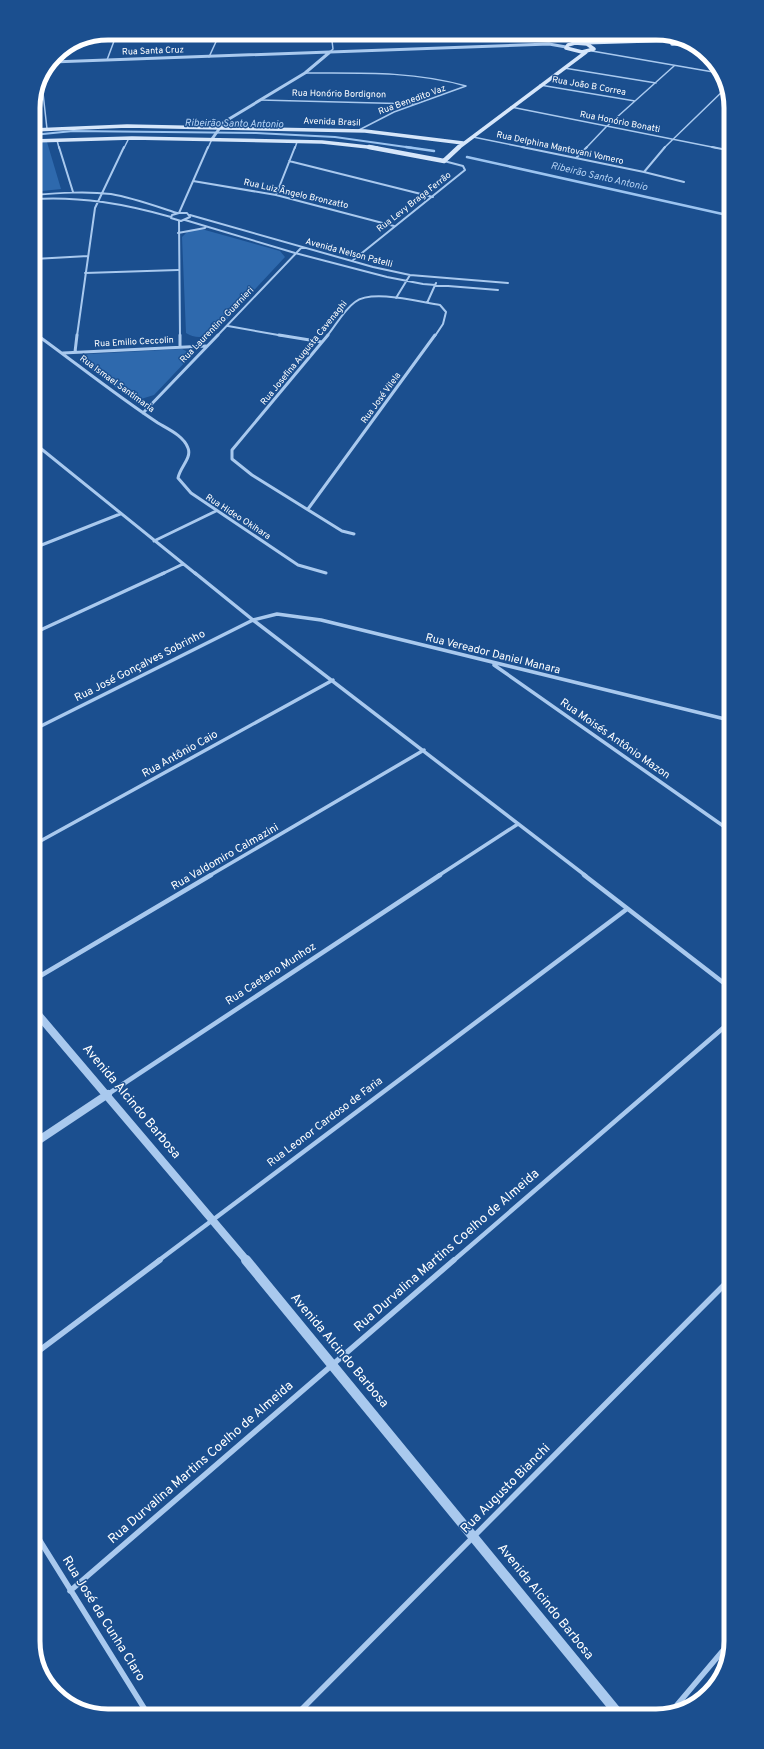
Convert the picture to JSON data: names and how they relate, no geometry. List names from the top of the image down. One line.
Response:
{"streets":{"main road":["Avenida Brasil"],"street":["Rua Santa Cruz","Rua João B Correa","Rua Honório Bordignon","Rua Benedito Vaz","Rua Honório Bonatti","Rua Delphina Mantovani Vomero","Rua Luiz Ângelo Bronzatto","Rua Levy Braga Ferrão","Avenida Nelson Patelli","Rua Laurentino Guarnieri","Rua Emilio Ceccolin","Rua Josefina Augusta Cavenaghi","Rua Ismael Santimaria","Rua José Vilela","Rua Hideo Okihara","Rua Vereador Daniel Manara","Rua José Gonçalves Sobrinho","Rua Moisés Antônio Mazon","Rua Antônio Caio","Rua Valdomiro Calmazini","Rua Caetano Munhoz","Avenida Alcindo Barbosa","Rua Leonor Cardoso de Faria","Rua Durvalina Martins Coelho de Almeida","Rua Augusto Bianchi","Rua José da Cunha Claro"]},"crossings":[["Rua Honório Bordignon","Rua Benedito Vaz"],["Rua Benedito Vaz","Avenida Brasil"],["Avenida Brasil","Rua Levy Braga Ferrão"],["Rua Luiz Ângelo Bronzatto","Rua Levy Braga Ferrão"],["Rua Levy Braga Ferrão","Avenida Nelson Patelli"],["Avenida Nelson Patelli","Rua Laurentino Guarnieri"],["Rua Laurentino Guarnieri","Rua Emilio Ceccolin"],["Rua Laurentino Guarnieri","Rua Ismael Santimaria"],["Rua Emilio Ceccolin","Rua Ismael Santimaria"],["Rua Josefina Augusta Cavenaghi","Rua José Vilela"],["Rua Ismael Santimaria","Rua Hideo Okihara"],["Rua Vereador Daniel Manara","Rua José Gonçalves Sobrinho"],["Rua Vereador Daniel Manara","Rua Moisés Antônio Mazon"],["Rua Caetano Munhoz","Avenida Alcindo Barbosa"],["Avenida Alcindo Barbosa","Rua Leonor Cardoso de Faria"],["Avenida Alcindo Barbosa","Rua Durvalina Martins Coelho de Almeida"],["Avenida Alcindo Barbosa","Rua Augusto Bianchi"],["Rua Durvalina Martins Coelho de Almeida","Rua José da Cunha Claro"]],"water":["Ribeirão Santo Antonio"]}
